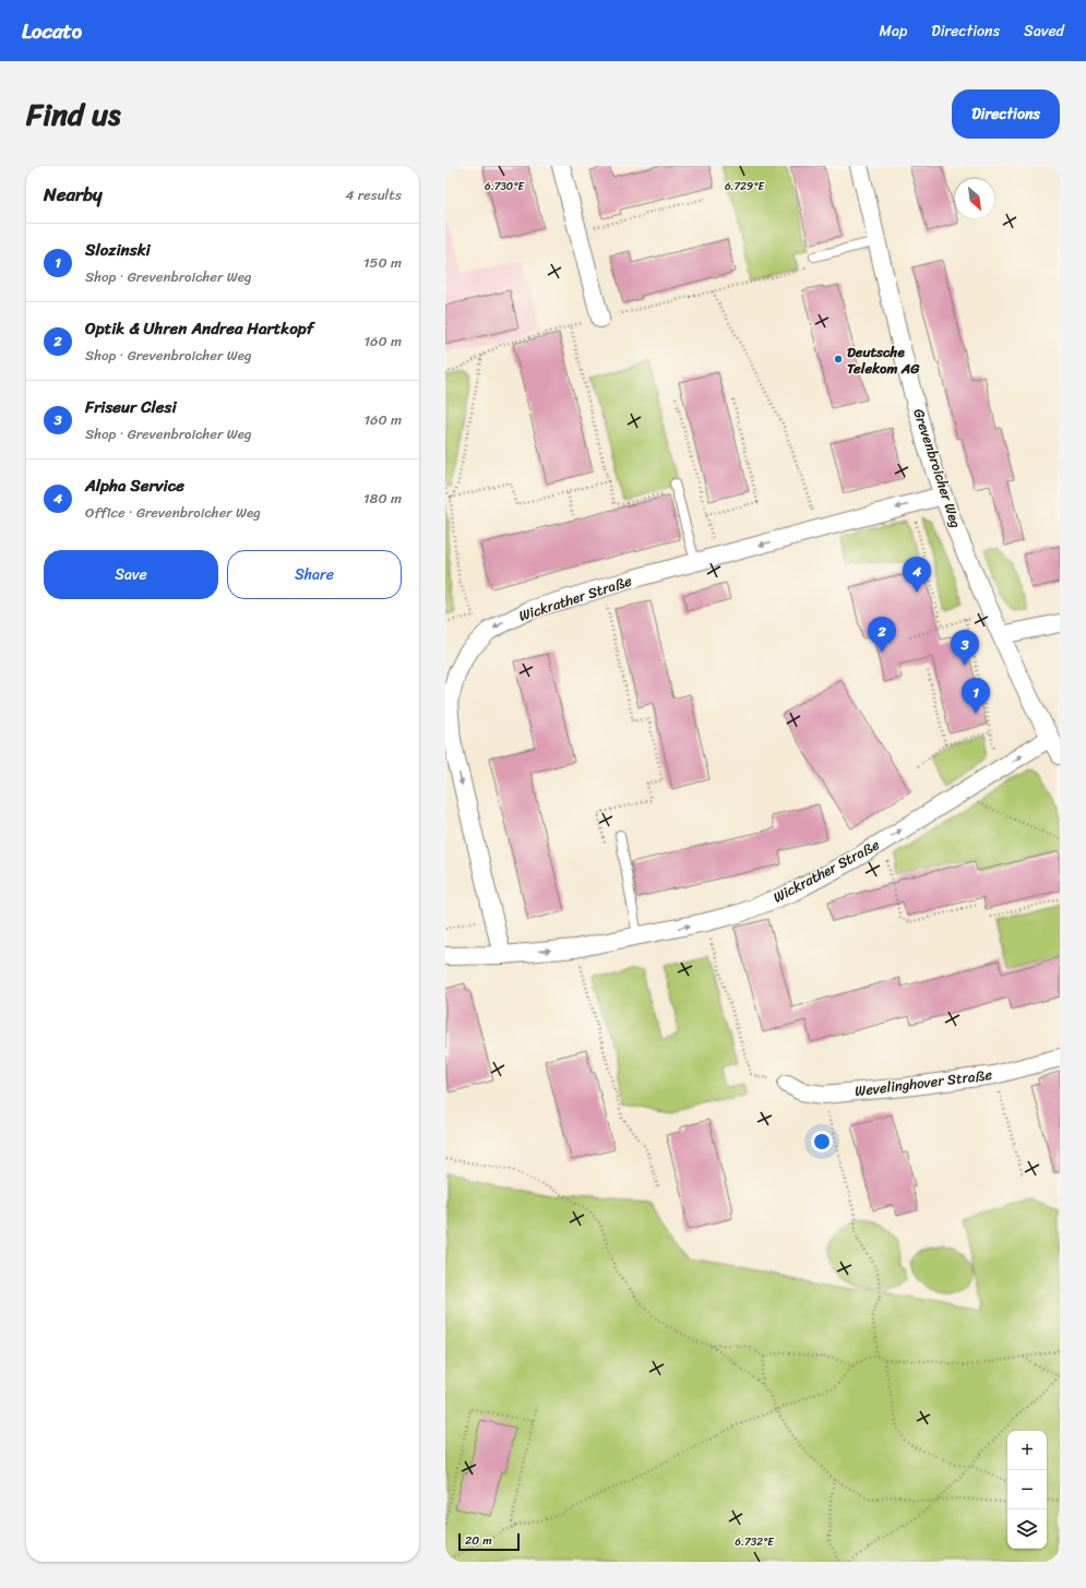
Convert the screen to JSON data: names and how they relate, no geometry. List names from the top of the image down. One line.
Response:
{"streets":{"street":["Grevenbroicher Weg","Wickrather Straße","Wevelinghover Straße"]},"crossings":[["Grevenbroicher Weg","Wickrather Straße"]],"places":["Deutsche Telekom AG"],"scale_bar":"20 m","north":"bottom right","page":{"header":"Locato","nav":["Map","Directions","Saved"],"title":"Find us","buttons":["Directions",["Save","Share"]],"heading":["Nearby","4 results"],"list":[{"mark":"1","name":"Slozinski","note":"Shop · Grevenbroicher Weg","value":"150 m"},{"mark":"2","name":"Optik & Uhren Andrea Hartkopf","note":"Shop · Grevenbroicher Weg","value":"160 m"},{"mark":"3","name":"Friseur Clesi","note":"Shop · Grevenbroicher Weg","value":"160 m"},{"mark":"4","name":"Alpha Service","note":"Office · Grevenbroicher Weg","value":"180 m"}],"pins":["4","2","3","1"],"map_buttons":["+","−"],"scale":"20 m"},"coordinates":["6.729°E","6.730°E","6.732°E"]}
